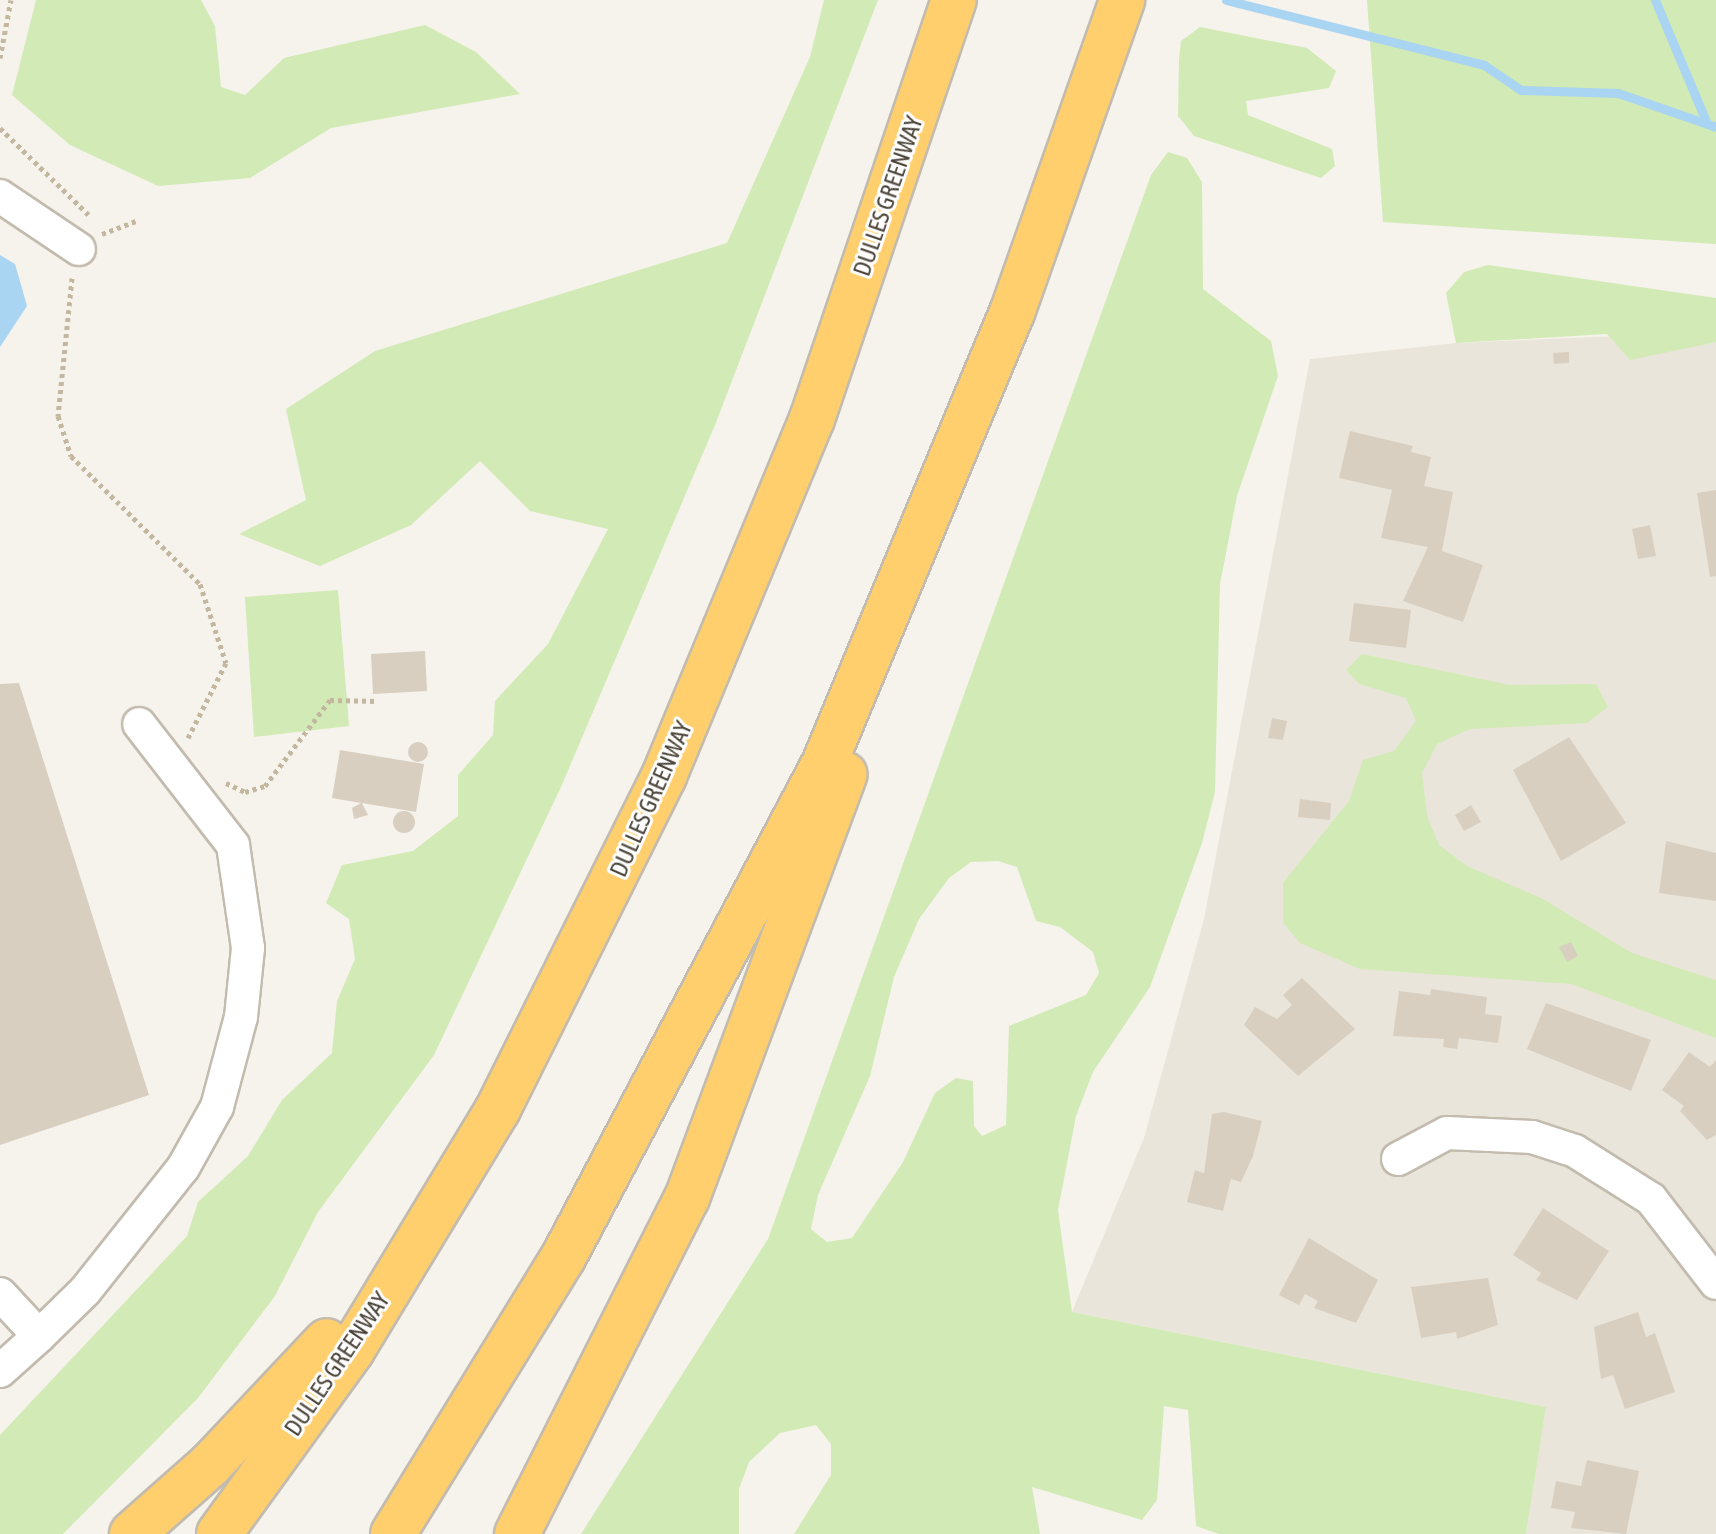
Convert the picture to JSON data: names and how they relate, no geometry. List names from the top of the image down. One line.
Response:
{"streets":{"highway":["DULLES GREENWAY"]}}
